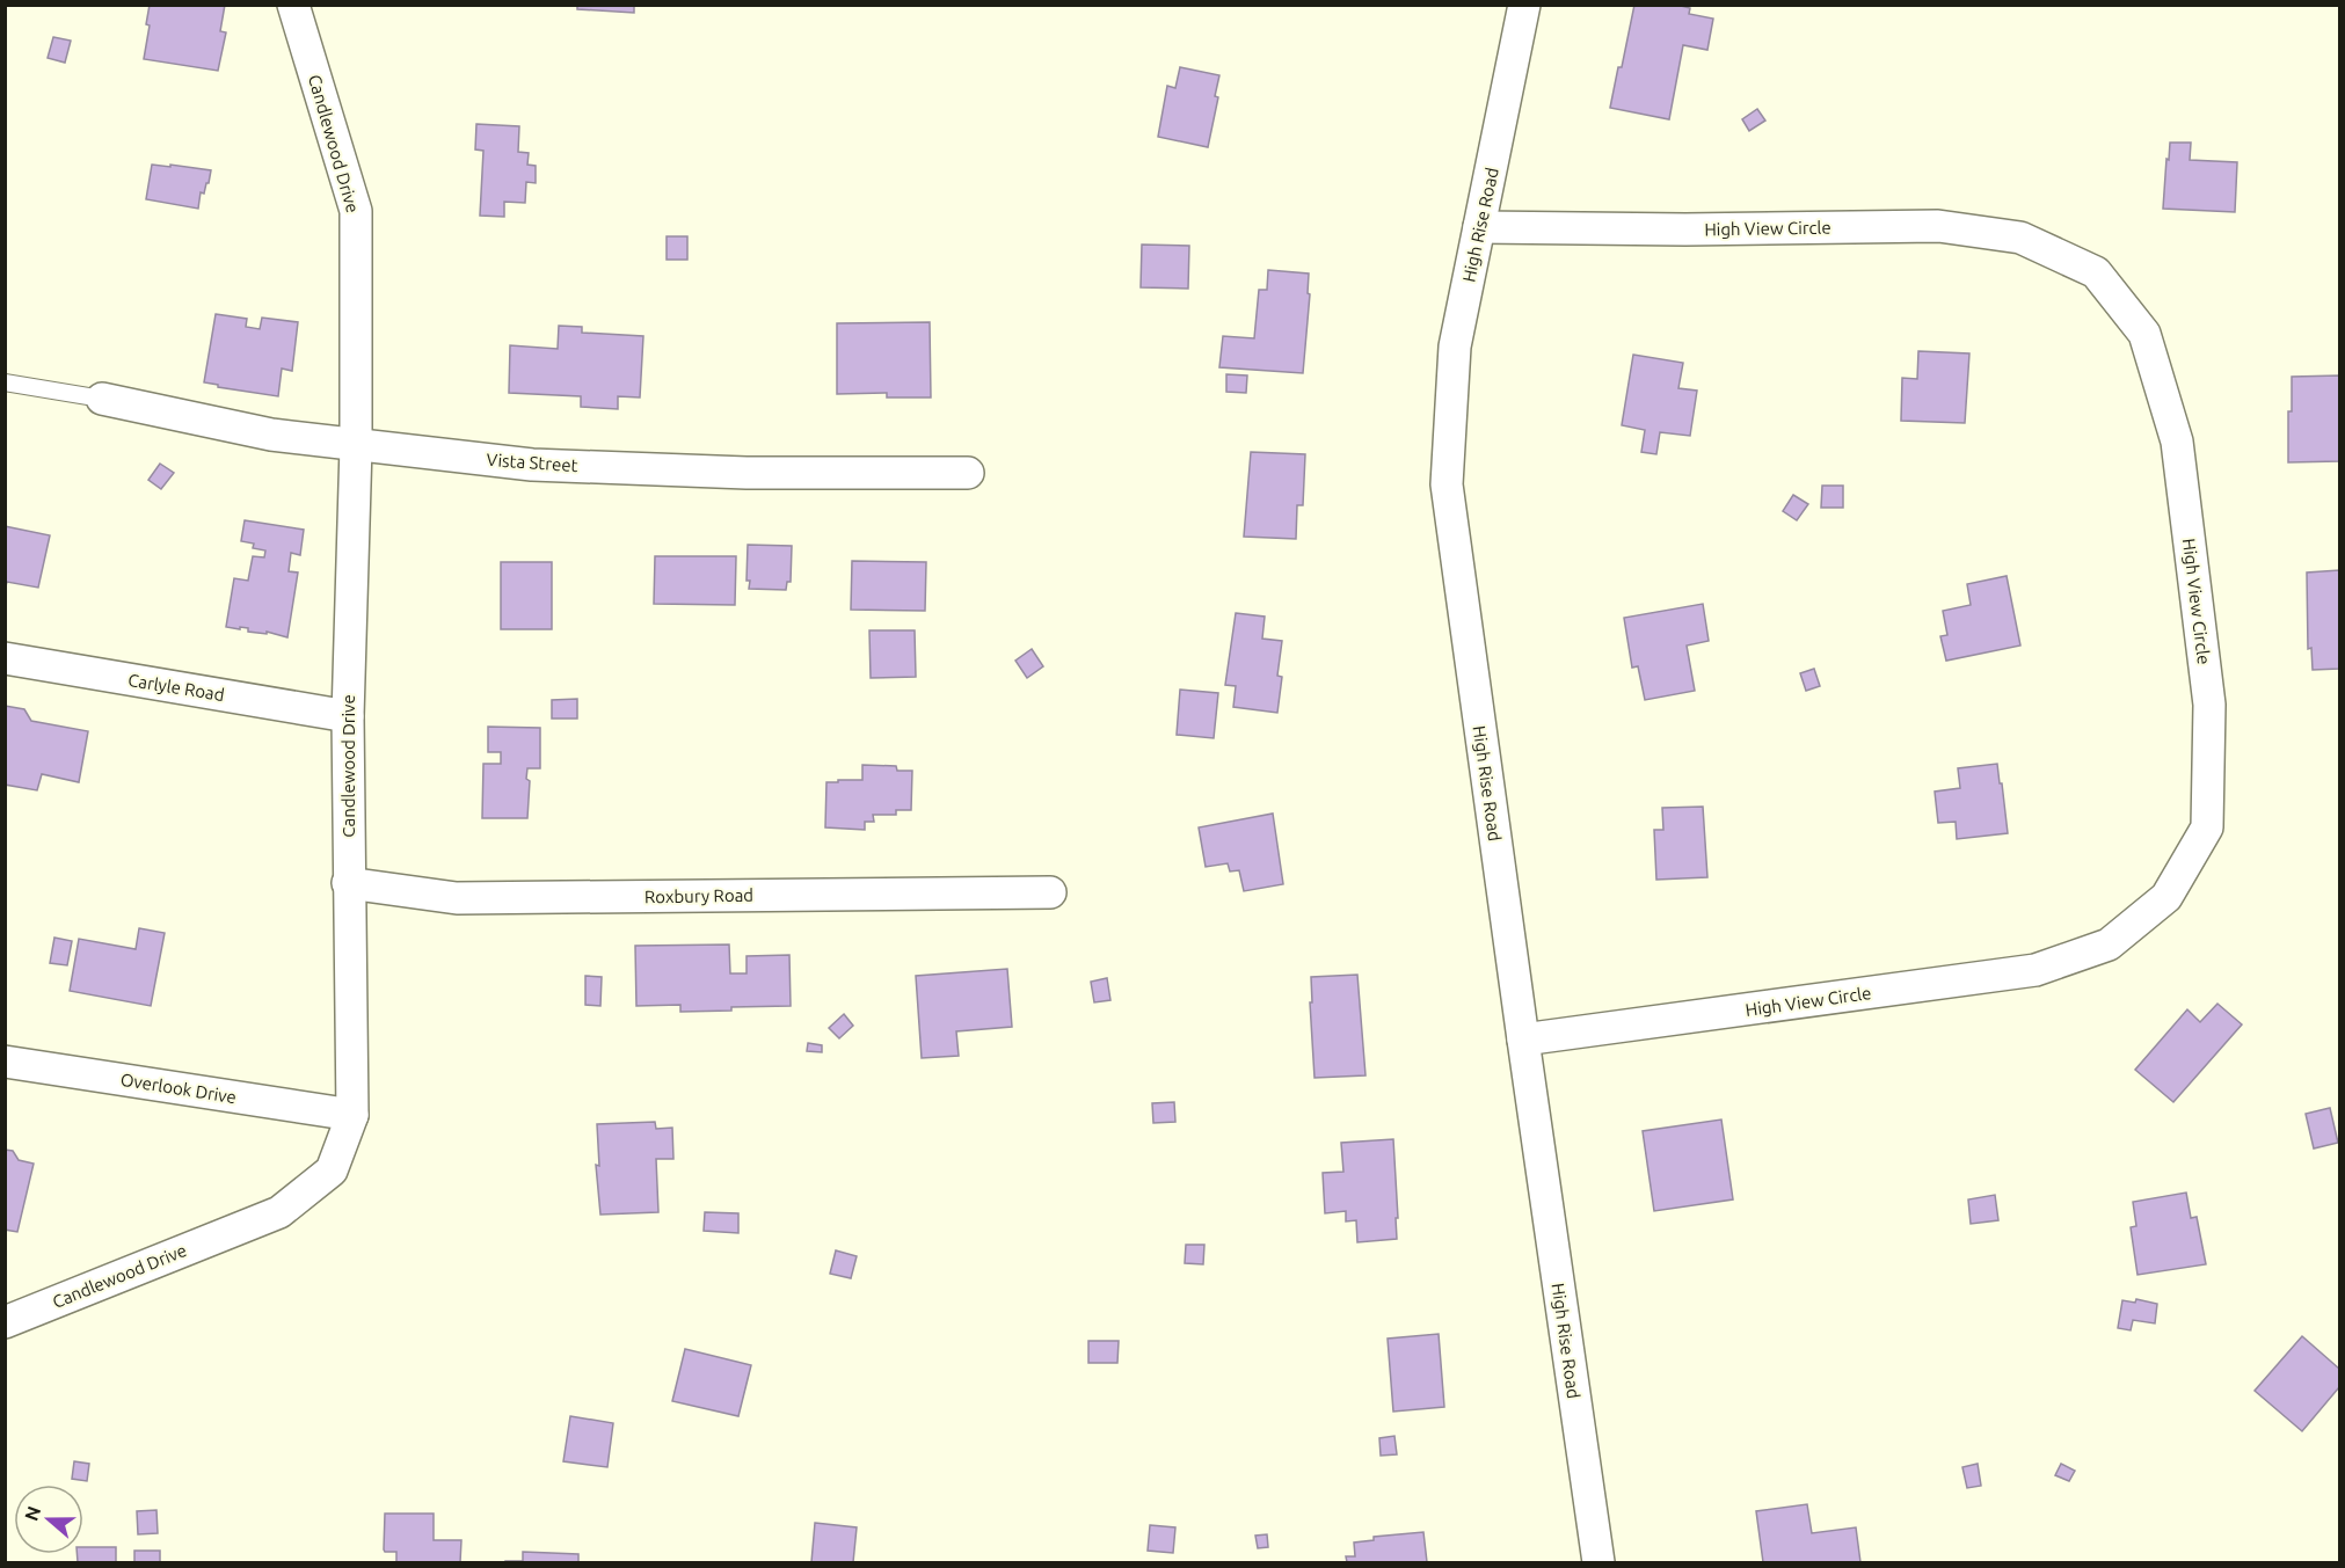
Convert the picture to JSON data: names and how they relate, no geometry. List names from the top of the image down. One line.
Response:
{"streets":{"street":["Candlewood Drive","High Rise Road","High View Circle","Vista Street","Carlyle Road","Roxbury Road","Overlook Drive"]},"crossings":[["Candlewood Drive","Vista Street"],["Candlewood Drive","Carlyle Road"],["Candlewood Drive","Roxbury Road"],["Candlewood Drive","Overlook Drive"],["High Rise Road","High View Circle"]],"north":"left"}
